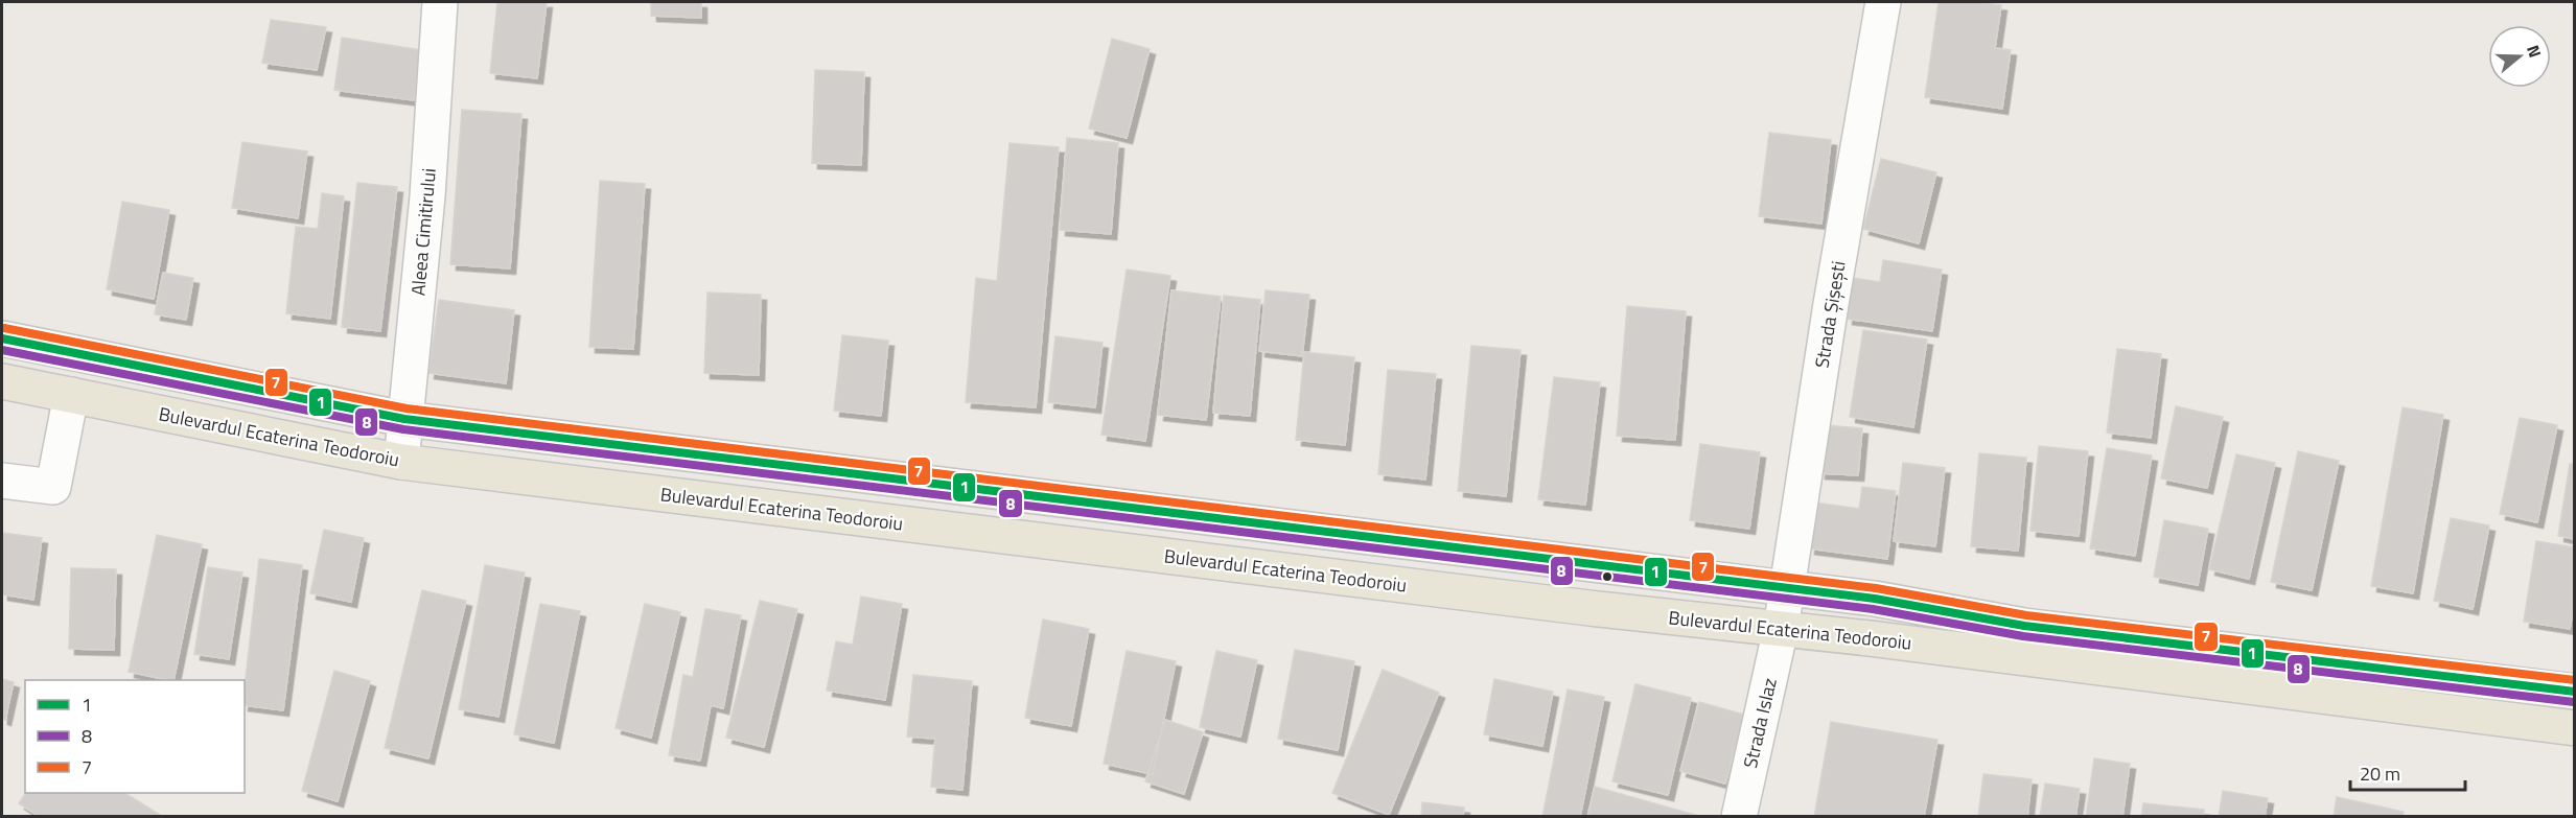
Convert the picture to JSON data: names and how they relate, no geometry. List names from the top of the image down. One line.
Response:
{"streets":{"main road":["Bulevardul Ecaterina Teodoroiu"],"street":["Aleea Cimitirului","Strada Șișești","Strada Islaz"]},"crossings":[["Aleea Cimitirului","Bulevardul Ecaterina Teodoroiu"],["Strada Șișești","Bulevardul Ecaterina Teodoroiu"],["Strada Șișești","Strada Islaz"],["Bulevardul Ecaterina Teodoroiu","Strada Islaz"]],"lines":["transit line 7","transit line 1","transit line 8"],"legend":["1","8","7"],"scale_bar":"20 m","north":"right"}
